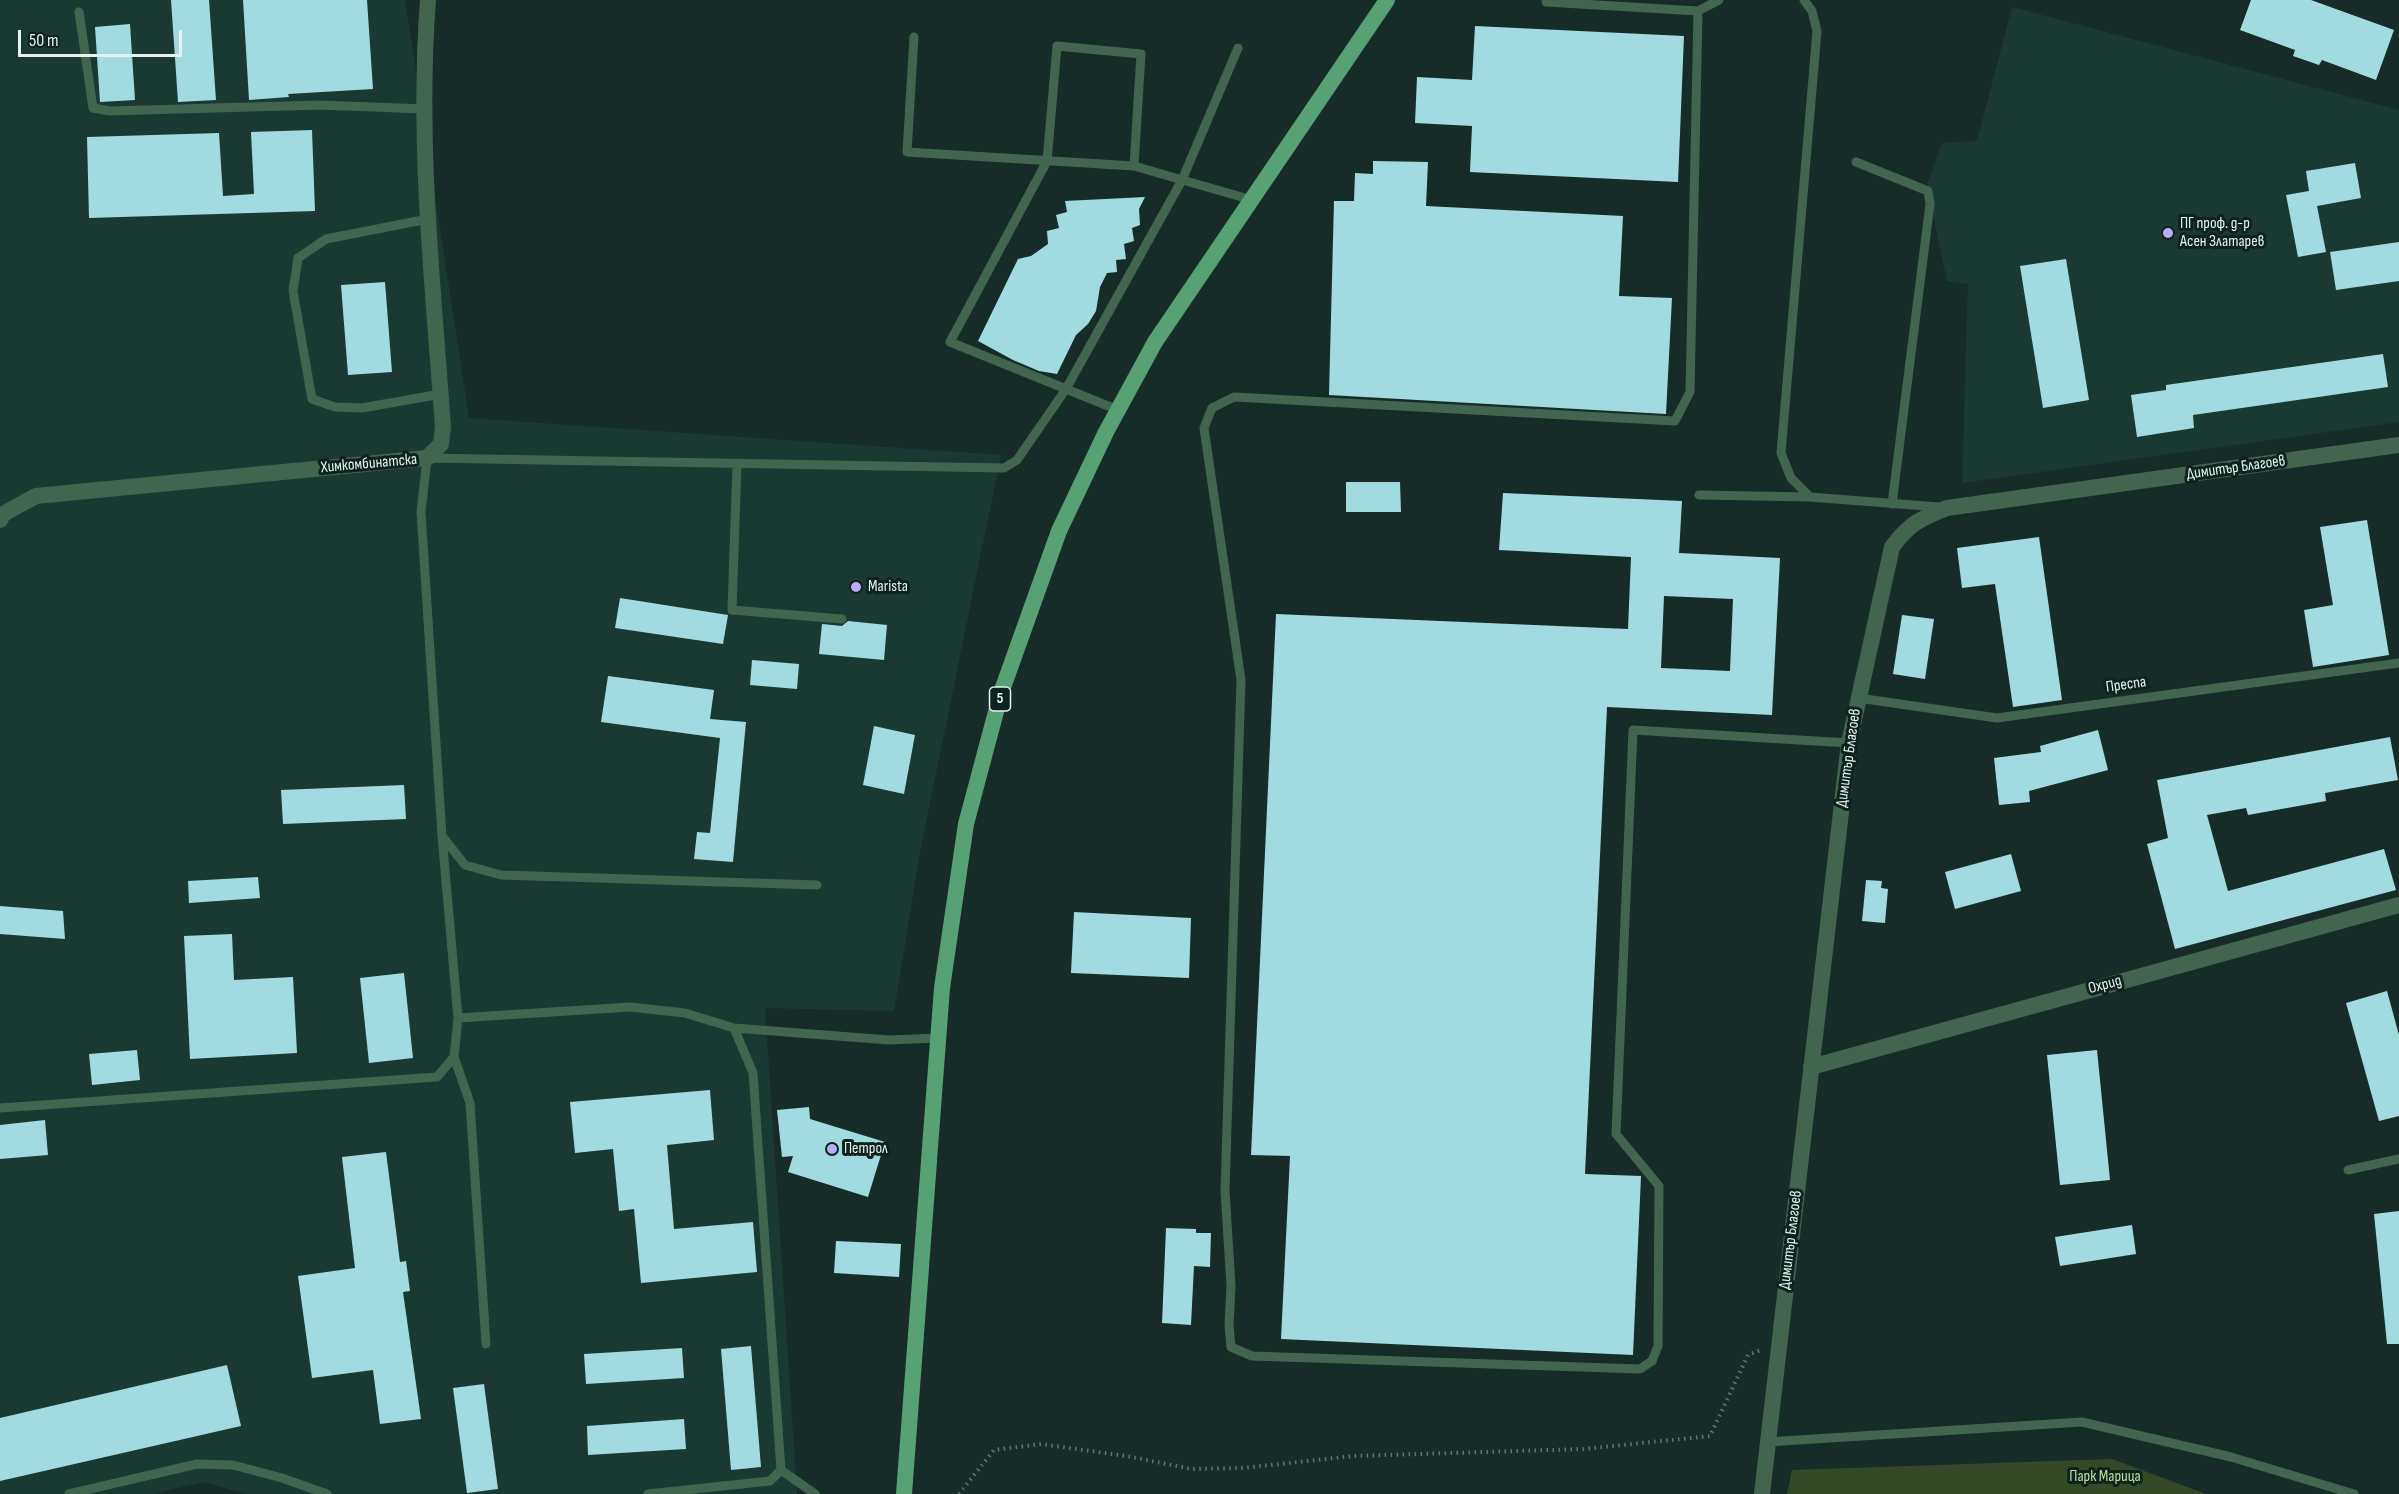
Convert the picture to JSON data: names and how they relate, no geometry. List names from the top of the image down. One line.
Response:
{"streets":{"main road":["5"],"street":["Химкомбинатска","Димитър Благоев","Охрид"],"lane":["Преспа"]},"crossings":[["Димитър Благоев","Преспа"],["Димитър Благоев","Охрид"]],"parks":["Парк Марица"],"places":["ПГ проф. д-р Асен Златарев","Marista","Петрол"],"scale_bar":"50 m"}
